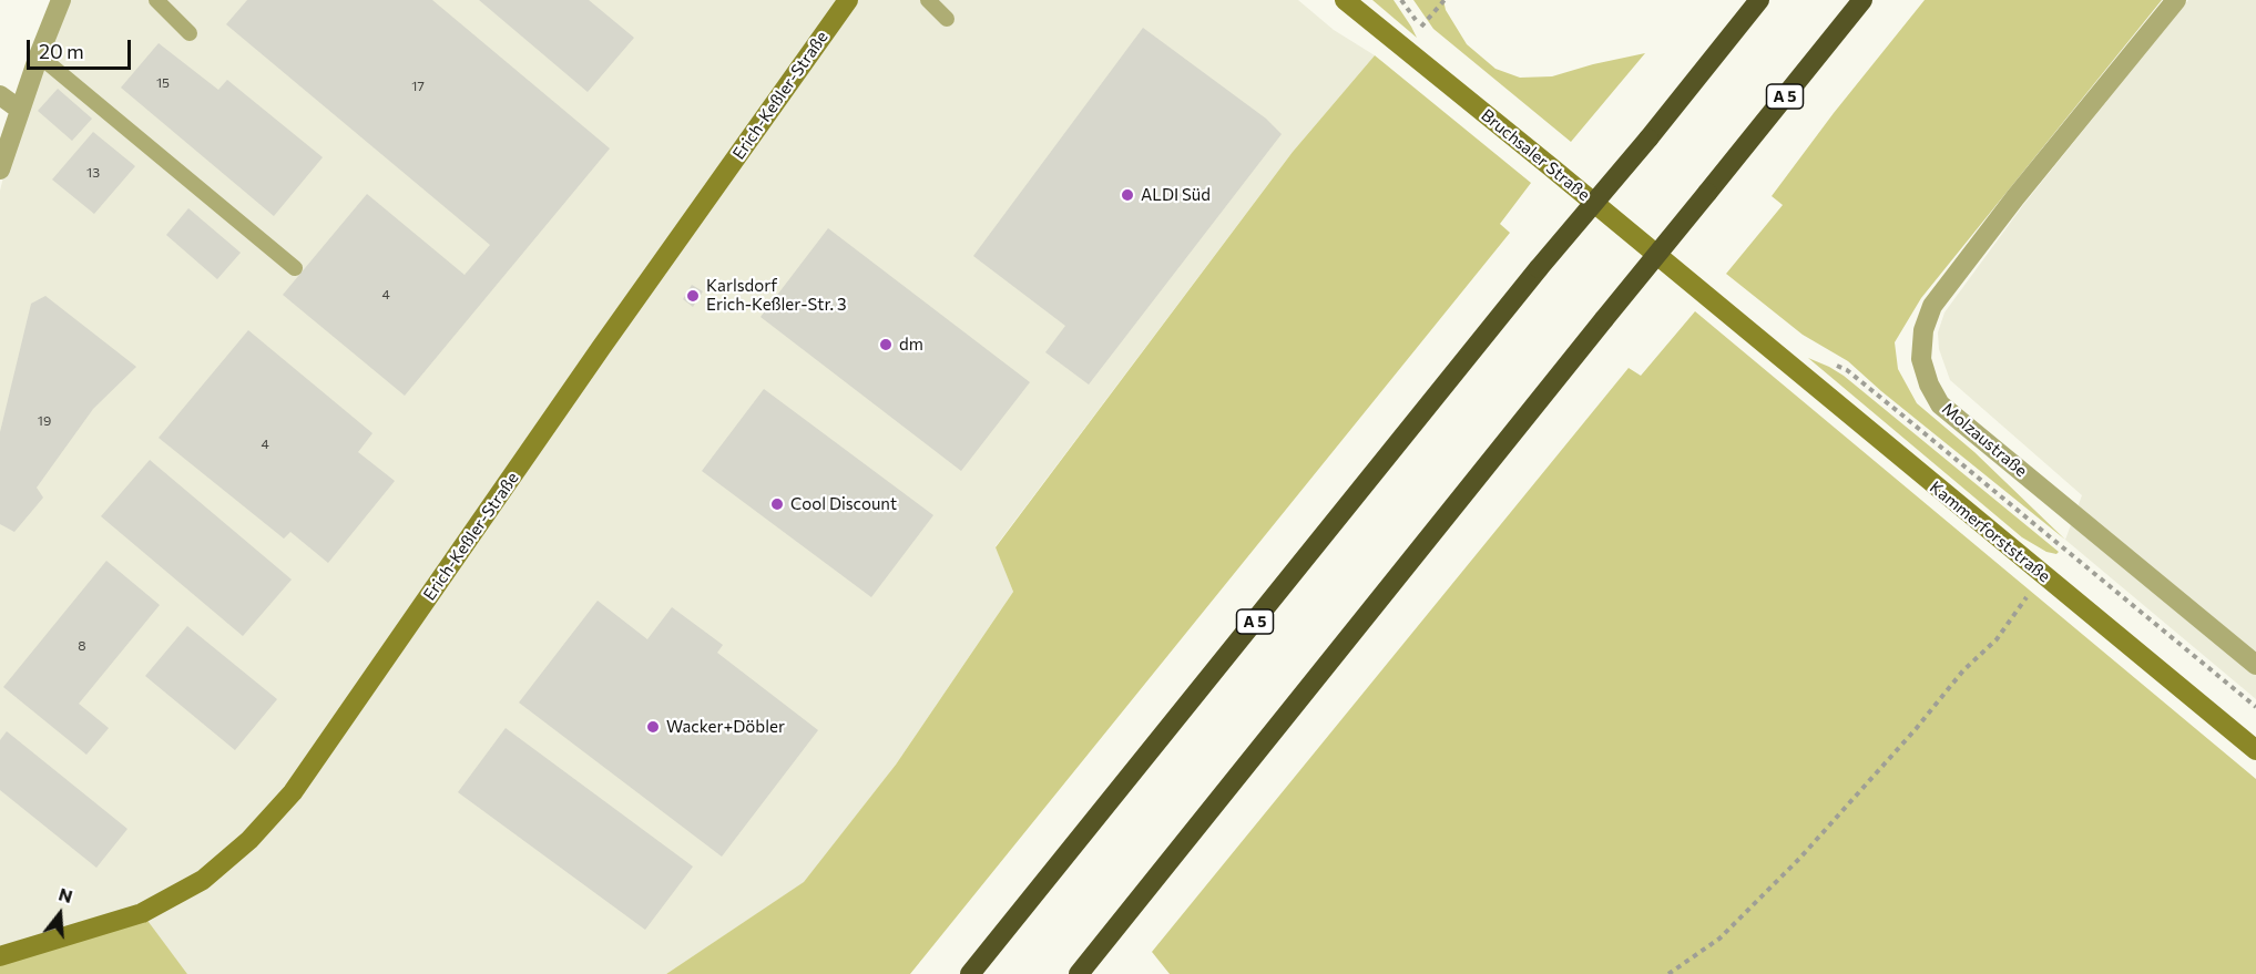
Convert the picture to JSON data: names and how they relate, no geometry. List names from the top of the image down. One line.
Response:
{"streets":{"highway":["A 5"],"street":["Erich-Keßler-Straße","Bruchsaler Straße","Molzaustraße","Kammerforststraße"]},"crossings":[["Bruchsaler Straße","Kammerforststraße"]],"places":["ALDI Süd","Karlsdorf Erich-Keßler-Str. 3","dm","Cool Discount","Wacker+Döbler"],"house_numbers":["15","17","13","4","19","4","8"],"scale_bar":"20 m","north":"top"}
